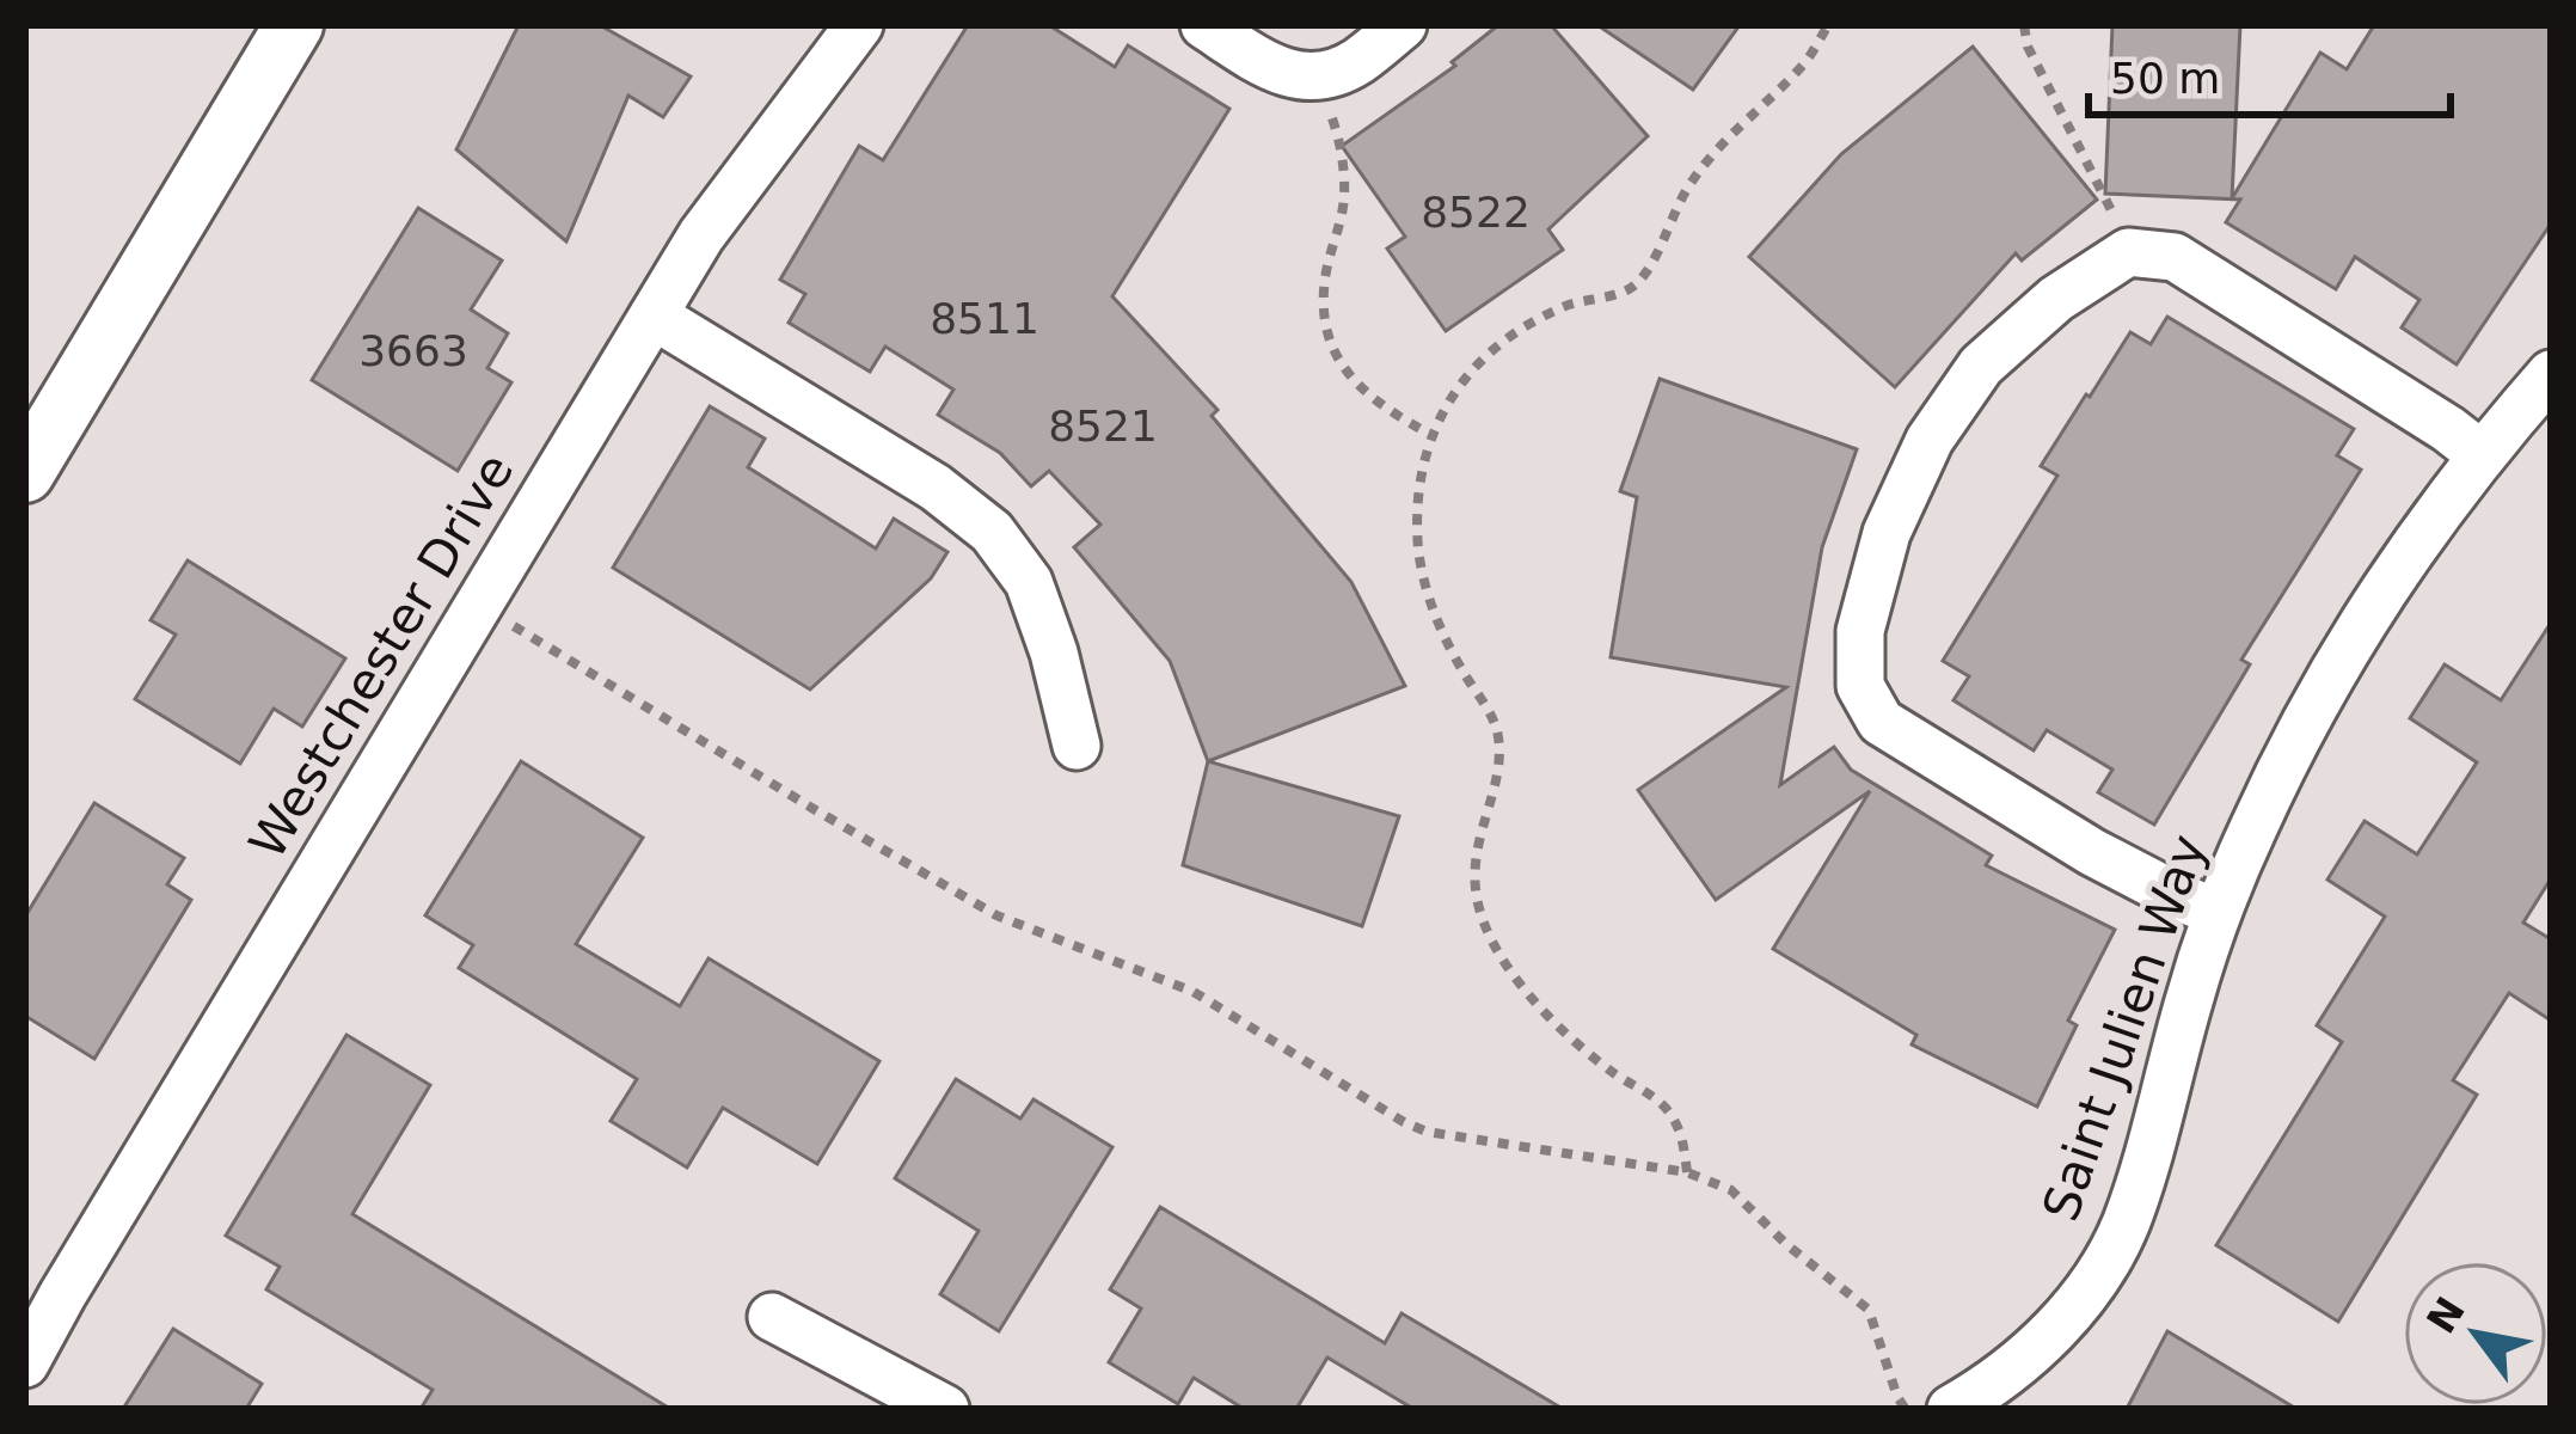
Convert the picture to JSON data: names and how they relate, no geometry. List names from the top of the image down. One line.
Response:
{"streets":{"street":["Westchester Drive","Saint Julien Way"]},"house_numbers":["8522","8511","3663","8521"],"scale_bar":"50 m","north":"top left"}
